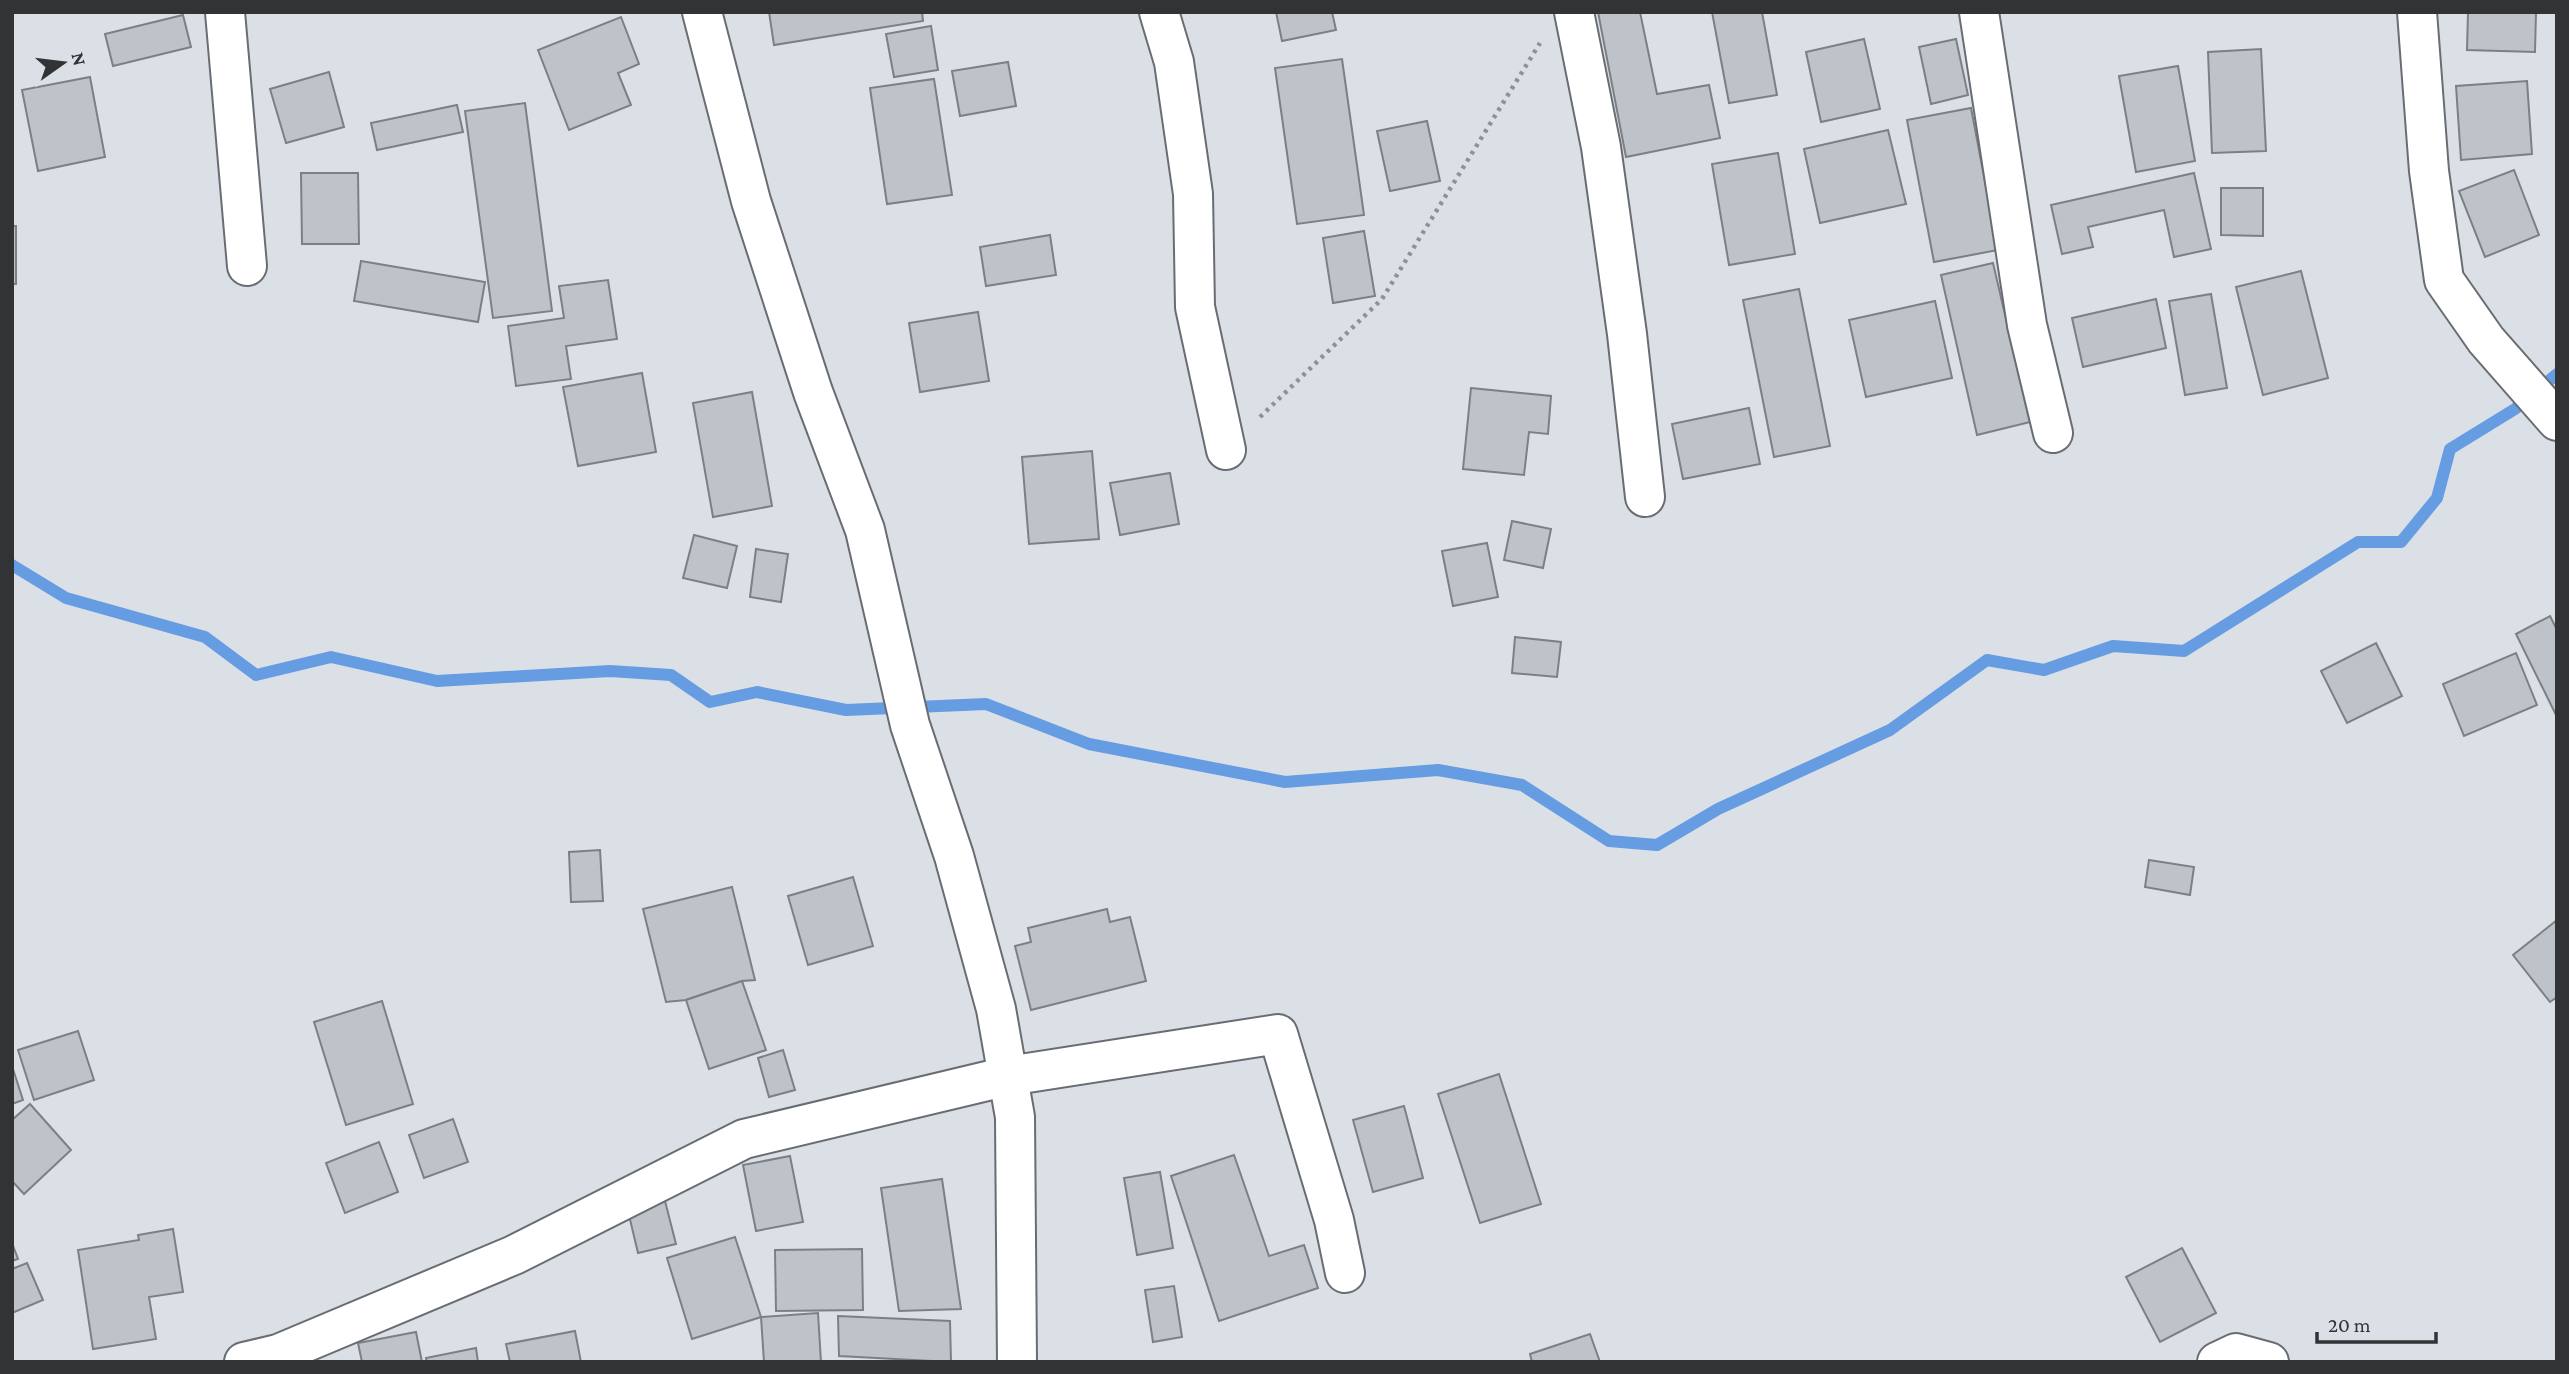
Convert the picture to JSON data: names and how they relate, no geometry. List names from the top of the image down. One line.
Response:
{"scale_bar":"20 m","north":"right"}
